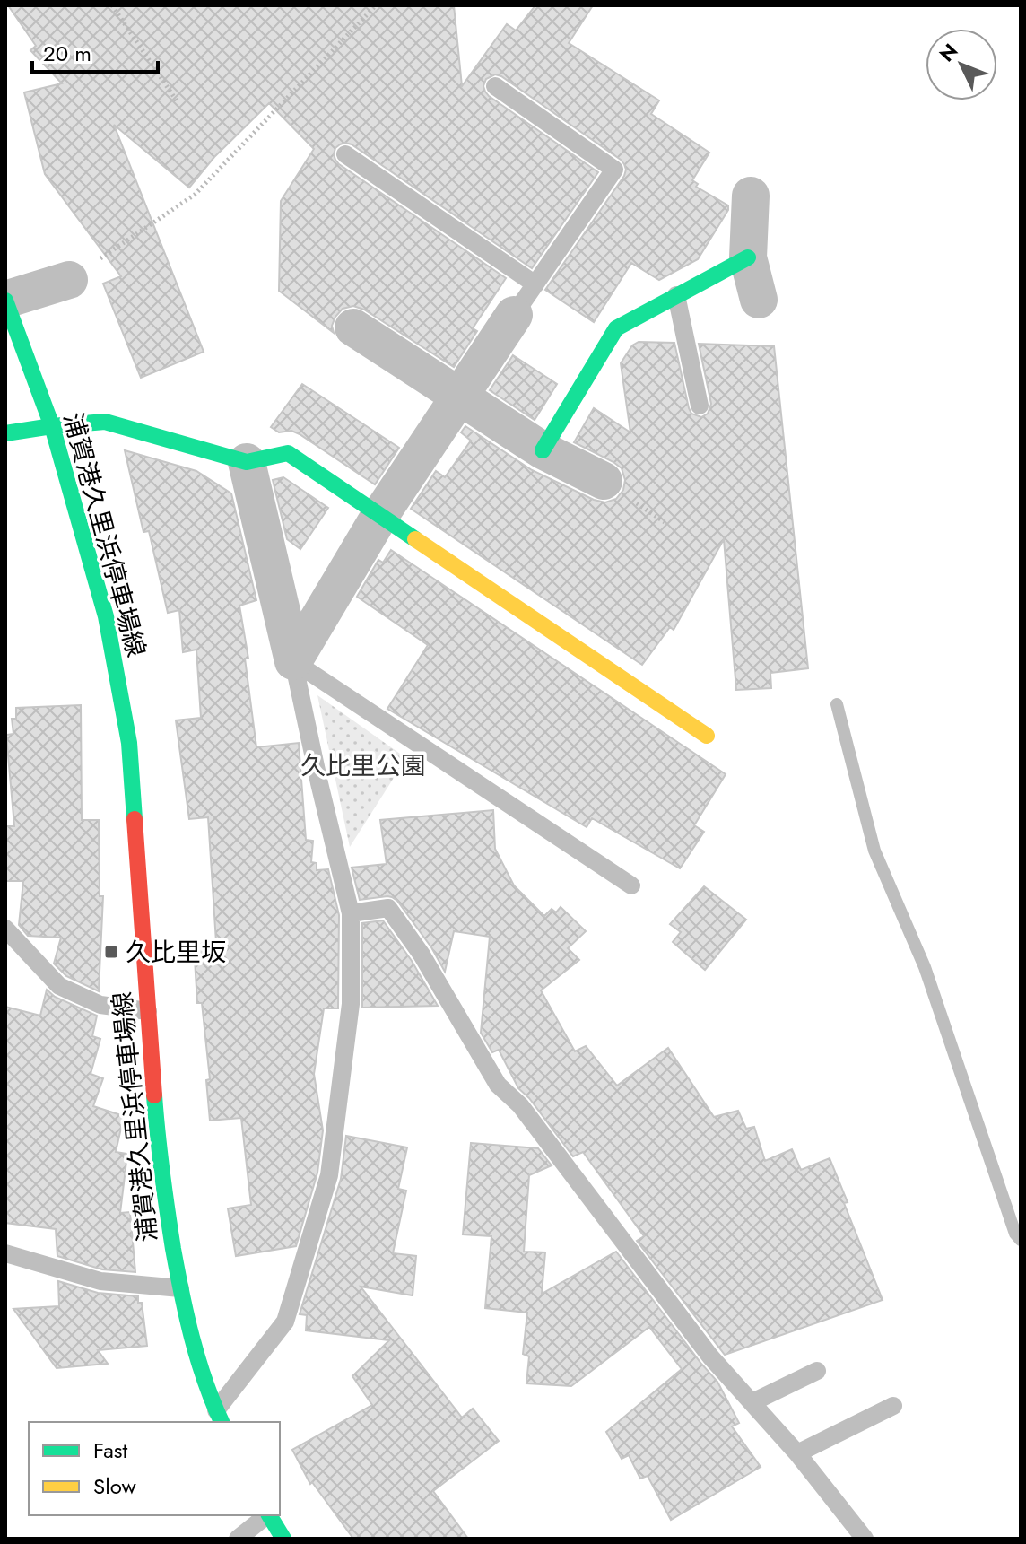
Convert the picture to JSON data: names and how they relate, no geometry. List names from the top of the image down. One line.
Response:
{"streets":{"main road":["浦賀港久里浜停車場線"]},"parks":["久比里公園"],"places":{"transit":["久比里坂"]},"legend":["Fast","Slow"],"scale_bar":"20 m","north":"top left"}
